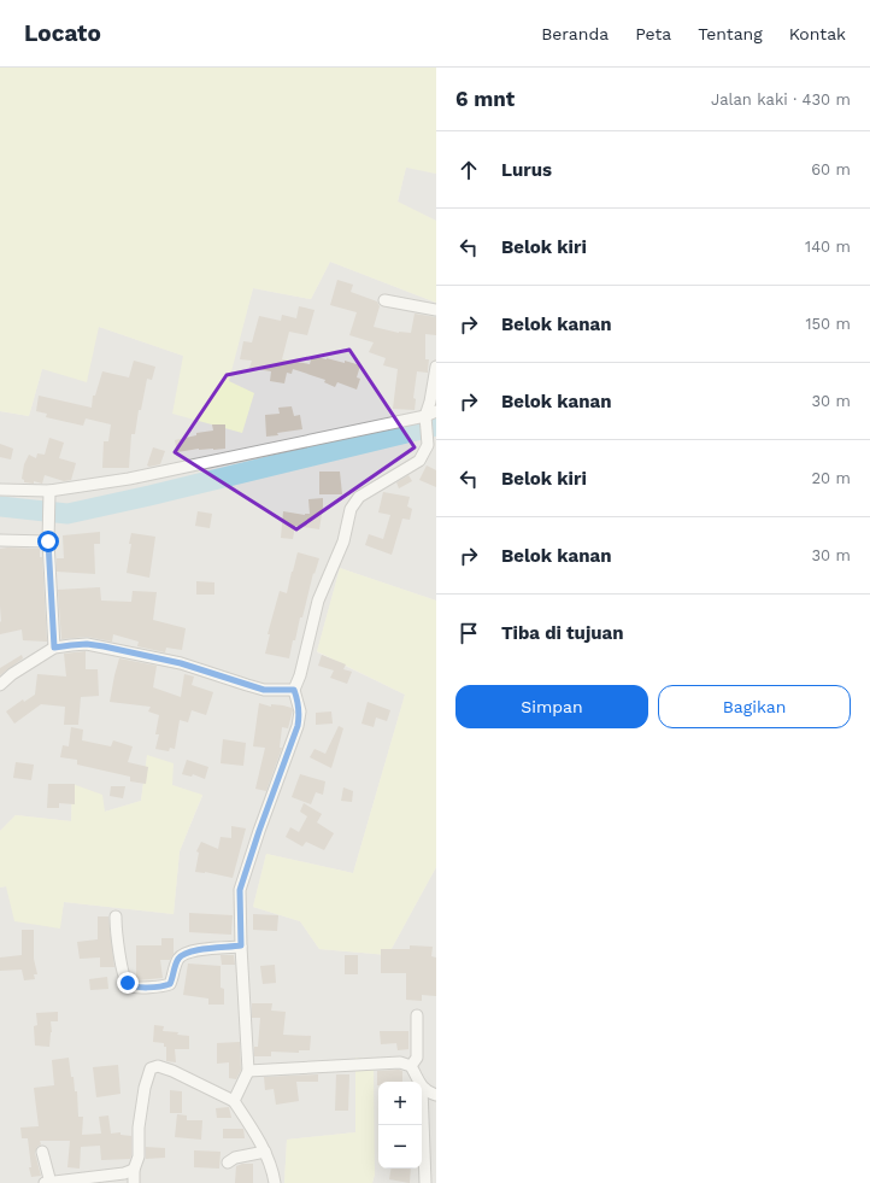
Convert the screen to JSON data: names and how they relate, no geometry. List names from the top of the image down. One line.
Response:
{"page":{"header":"Locato","nav":["Beranda","Peta","Tentang","Kontak"],"heading":["6 mnt","Jalan kaki · 430 m"],"list":[["Lurus","60 m"],["Belok kiri","140 m"],["Belok kanan","150 m"],["Belok kanan","30 m"],["Belok kiri","20 m"],["Belok kanan","30 m"],"Tiba di tujuan"],"buttons":["Simpan","Bagikan"],"map_buttons":["+","−"]}}
